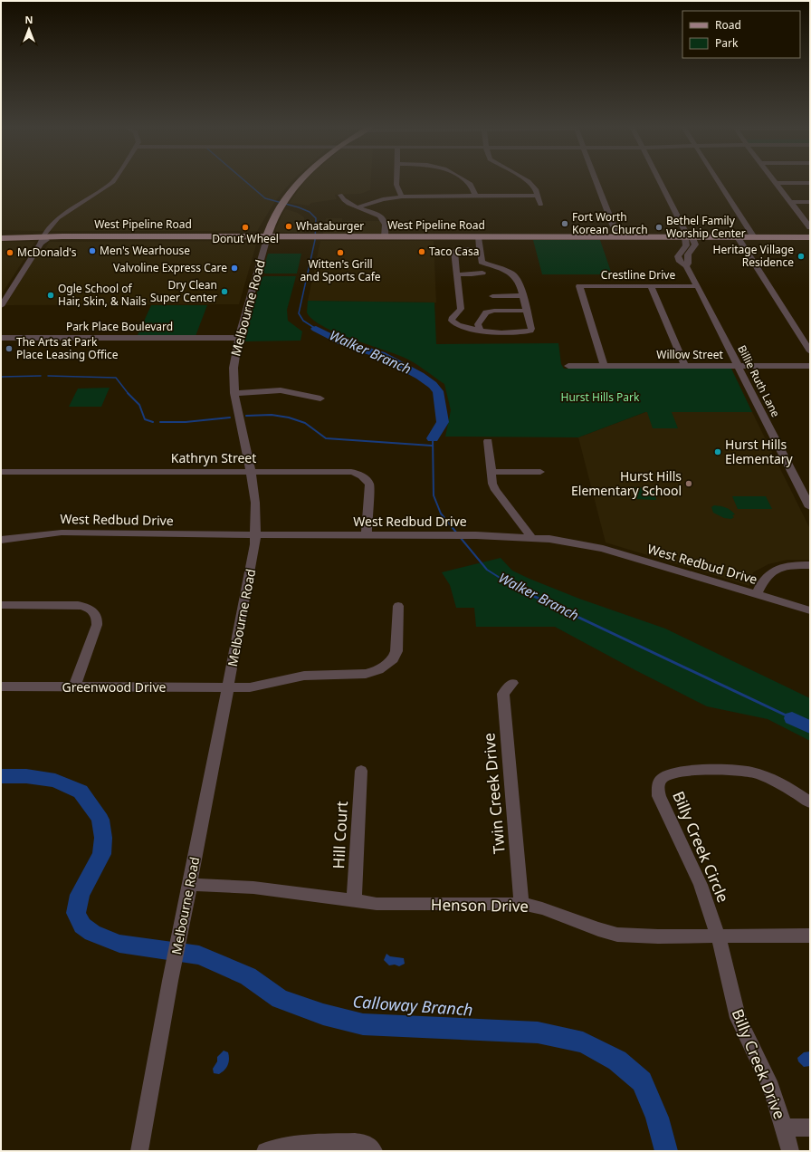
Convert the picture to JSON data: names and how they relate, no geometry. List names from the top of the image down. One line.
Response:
{"streets":{"main road":["West Pipeline Road","Melbourne Road"],"street":["Crestline Drive","Park Place Boulevard","Willow Street","Billie Ruth Lane","Kathryn Street","West Redbud Drive","Greenwood Drive","Twin Creek Drive","Hill Court","Billy Creek Circle","Henson Drive","Billy Creek Drive"]},"crossings":[["West Pipeline Road","Melbourne Road"],["Crestline Drive","Willow Street"],["Crestline Drive","Billie Ruth Lane"],["Melbourne Road","Park Place Boulevard"],["Melbourne Road","Kathryn Street"],["Melbourne Road","West Redbud Drive"],["Melbourne Road","Greenwood Drive"],["Melbourne Road","Henson Drive"],["Willow Street","Billie Ruth Lane"],["Kathryn Street","West Redbud Drive"],["Twin Creek Drive","Henson Drive"],["Hill Court","Henson Drive"],["Billy Creek Circle","Henson Drive"],["Billy Creek Circle","Billy Creek Drive"],["Henson Drive","Billy Creek Drive"]],"water":["Walker Branch","Calloway Branch"],"parks":["Hurst Hills Park"],"places":["Fort Worth Korean Church","Whataburger","Donut Wheel","Bethel Family Worship Center","Men's Wearhouse","Taco Casa","McDonald's","Witten's Grill and Sports Cafe","Heritage Village Residence","Valvoline Express Care","Dry Clean Super Center","Ogle School of Hair, Skin, & Nails","The Arts at Park Place Leasing Office","Hurst Hills Elementary","Hurst Hills Elementary School"],"legend":["Road","Park"],"north":"top"}
